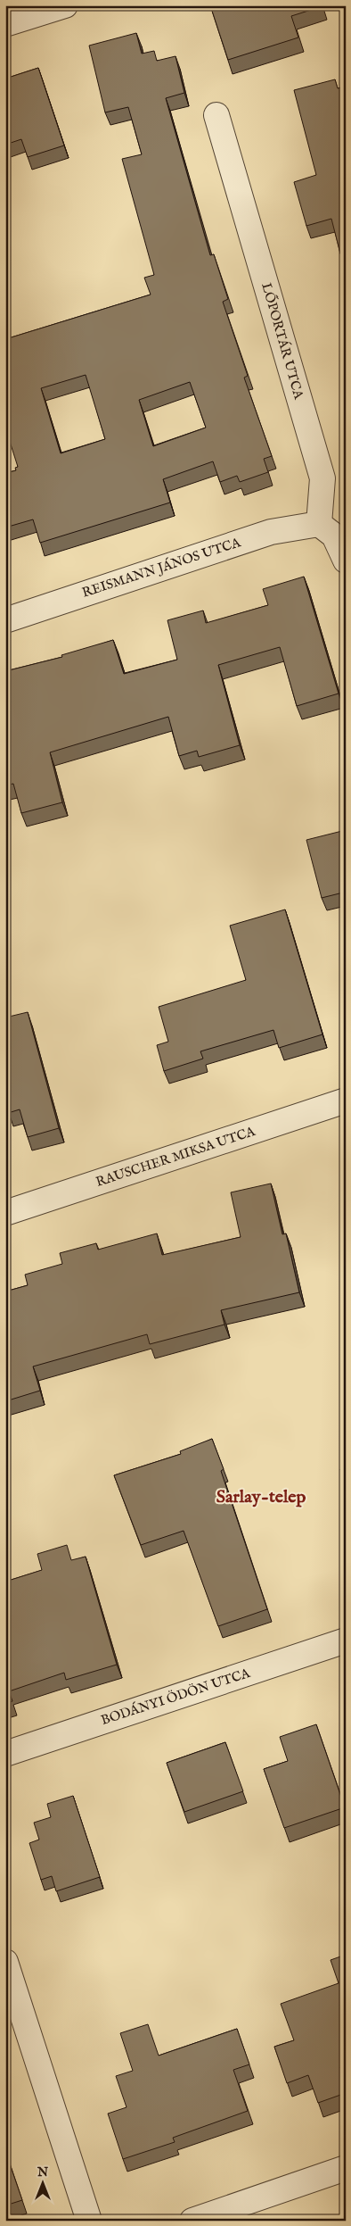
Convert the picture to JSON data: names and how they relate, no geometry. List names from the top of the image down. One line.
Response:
{"streets":{"street":["LŐPORTÁR UTCA","REISMANN JÁNOS UTCA","RAUSCHER MIKSA UTCA","BODÁNYI ÖDÖN UTCA"]},"crossings":[["LŐPORTÁR UTCA","REISMANN JÁNOS UTCA"]],"districts":["Sarlay-telep"],"north":"top"}
